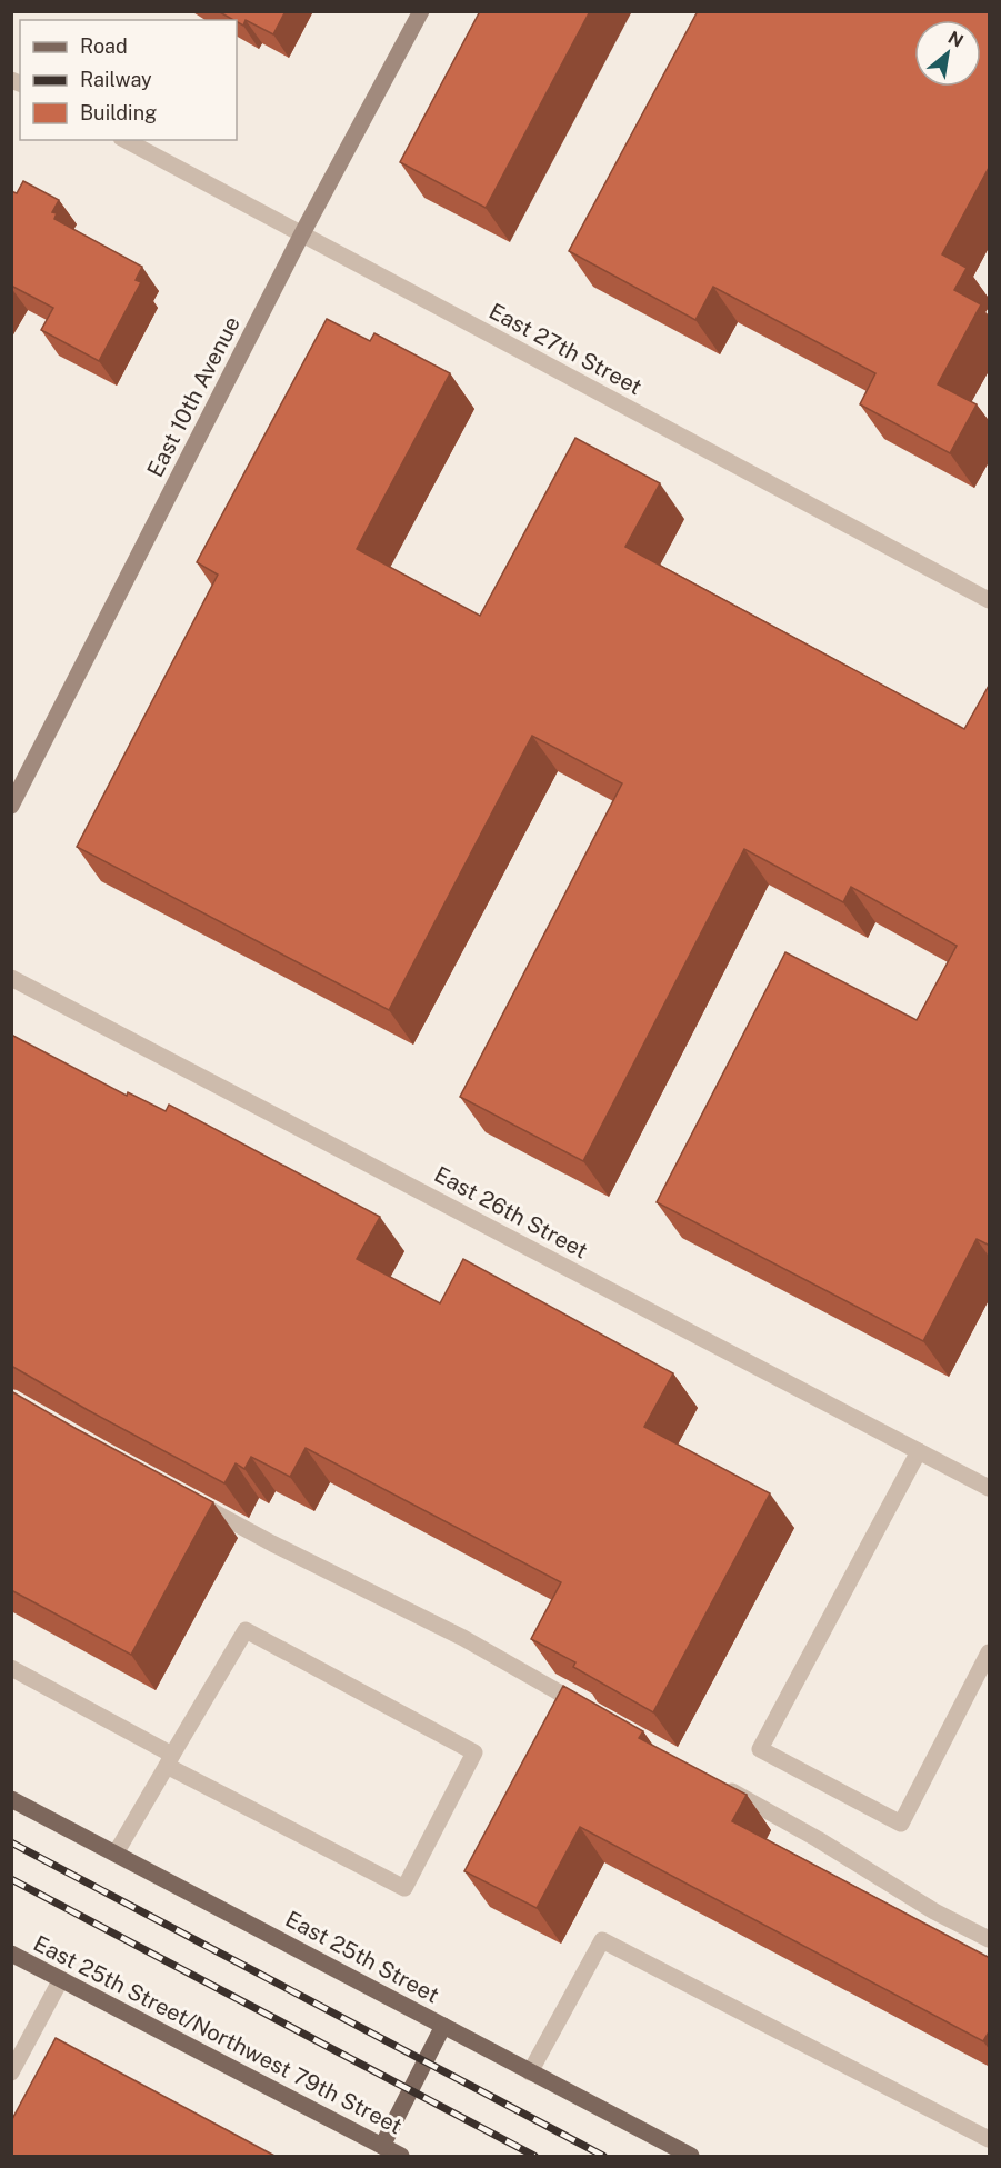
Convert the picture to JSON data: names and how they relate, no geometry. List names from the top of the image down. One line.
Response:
{"streets":{"main road":["East 25th Street","East 25th Street/Northwest 79th Street"],"street":["East 27th Street","East 10th Avenue","East 26th Street"]},"crossings":[["East 27th Street","East 10th Avenue"]],"legend":["Road","Railway","Building"],"north":"top right"}
